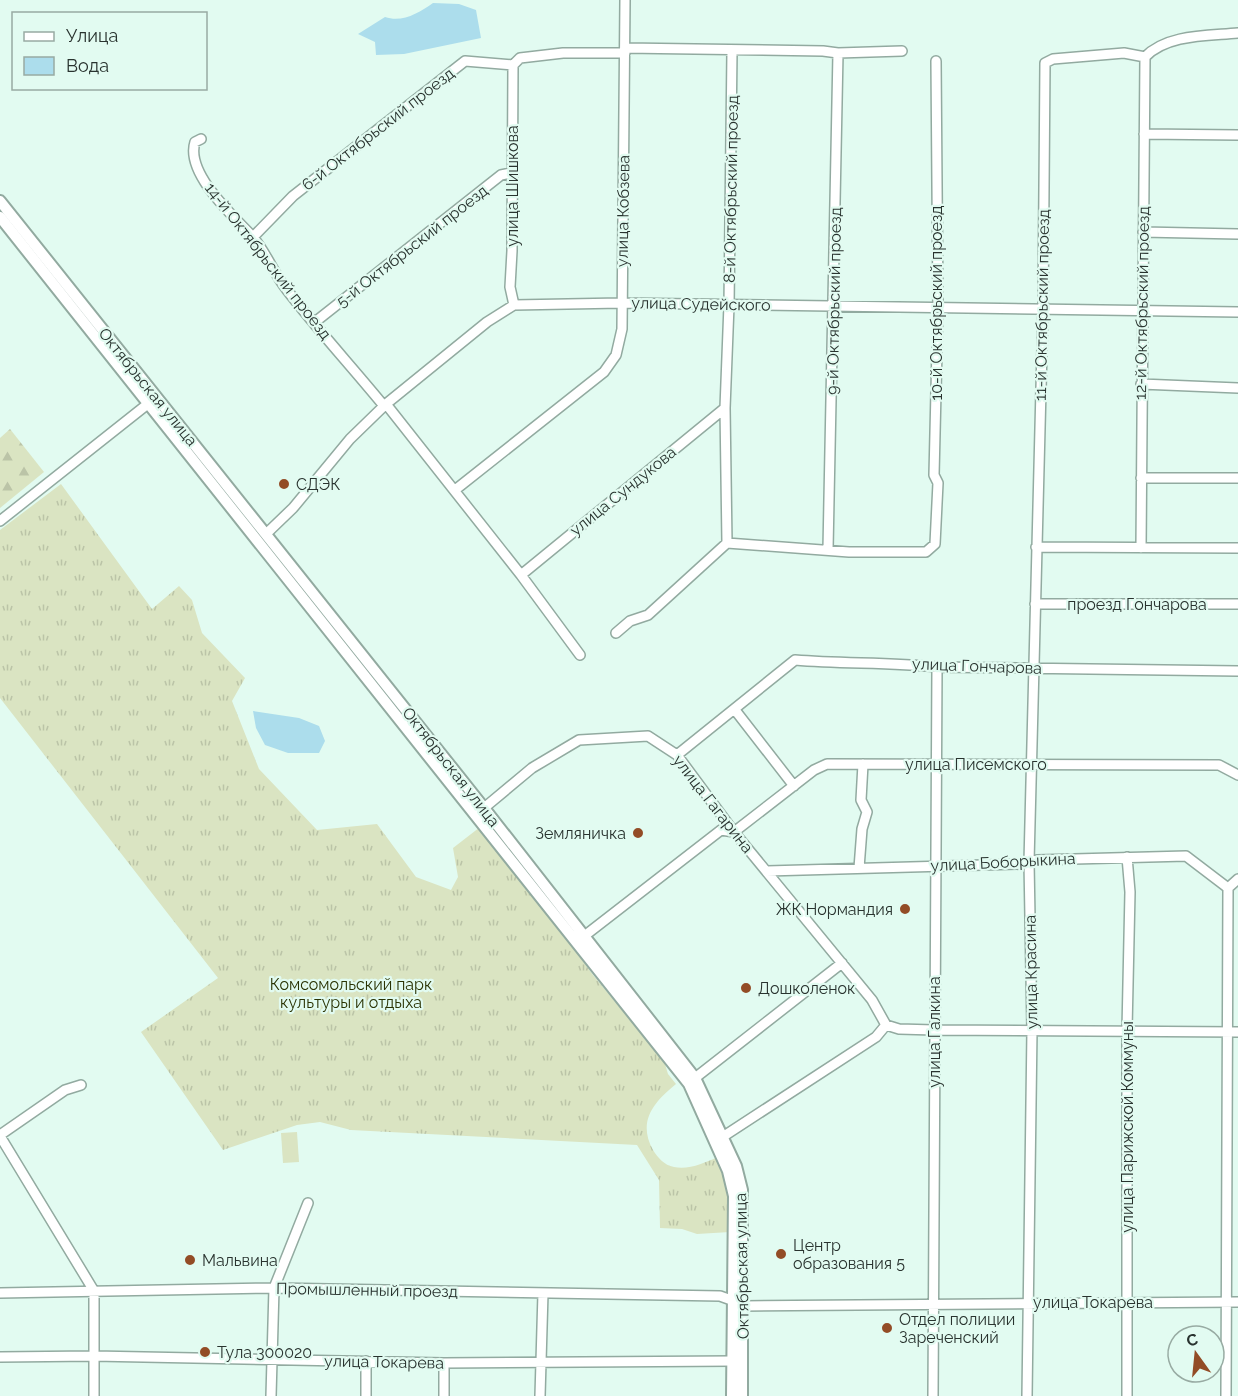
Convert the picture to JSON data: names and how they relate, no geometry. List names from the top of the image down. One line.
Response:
{"streets":{"main road":["Октябрьская улица"],"street":["6-й Октябрьский проезд","улица Шишкова","8-й Октябрьский проезд","улица Кобзева","5-й Октябрьский проезд","14-й Октябрьский проезд","9-й Октябрьский проезд","10-й Октябрьский проезд","12-й Октябрьский проезд","улица Судейского","11-й Октябрьский проезд","улица Сундукова","проезд Гончарова","улица Гончарова","улица Писемского","улица Гагарина","улица Боборыкина","улица Красина","улица Галкина","улица Парижской Коммуны","Промышленный проезд","улица Токарева"]},"crossings":[["6-й Октябрьский проезд","улица Шишкова"],["6-й Октябрьский проезд","8-й Октябрьский проезд"],["6-й Октябрьский проезд","улица Кобзева"],["6-й Октябрьский проезд","14-й Октябрьский проезд"],["6-й Октябрьский проезд","9-й Октябрьский проезд"],["улица Шишкова","5-й Октябрьский проезд"],["улица Шишкова","улица Судейского"],["8-й Октябрьский проезд","улица Судейского"],["8-й Октябрьский проезд","улица Сундукова"],["улица Кобзева","14-й Октябрьский проезд"],["улица Кобзева","улица Судейского"],["5-й Октябрьский проезд","14-й Октябрьский проезд"],["14-й Октябрьский проезд","улица Сундукова"],["9-й Октябрьский проезд","10-й Октябрьский проезд"],["9-й Октябрьский проезд","улица Судейского"],["10-й Октябрьский проезд","улица Судейского"],["12-й Октябрьский проезд","улица Судейского"],["12-й Октябрьский проезд","11-й Октябрьский проезд"],["улица Судейского","11-й Октябрьский проезд"],["11-й Октябрьский проезд","улица Красина"],["Октябрьская улица","улица Писемского"],["Октябрьская улица","улица Гагарина"],["Октябрьская улица","Промышленный проезд"],["Октябрьская улица","улица Токарева"],["проезд Гончарова","улица Красина"],["улица Гончарова","улица Гагарина"],["улица Гончарова","улица Красина"],["улица Гончарова","улица Галкина"],["улица Писемского","улица Гагарина"],["улица Писемского","улица Красина"],["улица Писемского","улица Галкина"],["улица Гагарина","улица Боборыкина"],["улица Боборыкина","улица Красина"],["улица Боборыкина","улица Галкина"],["улица Боборыкина","улица Парижской Коммуны"],["улица Красина","улица Токарева"],["улица Галкина","улица Токарева"],["улица Парижской Коммуны","улица Токарева"],["Промышленный проезд","улица Токарева"]],"parks":["Комсомольский парк культуры и отдыха"],"places":["СДЭК","Земляничка","ЖК Нормандия","Дошколенок","Центр образования 5","Мальвина","Отдел полиции Зареченский","Тула 300020"],"legend":["Улица","Вода"],"north":"top"}
